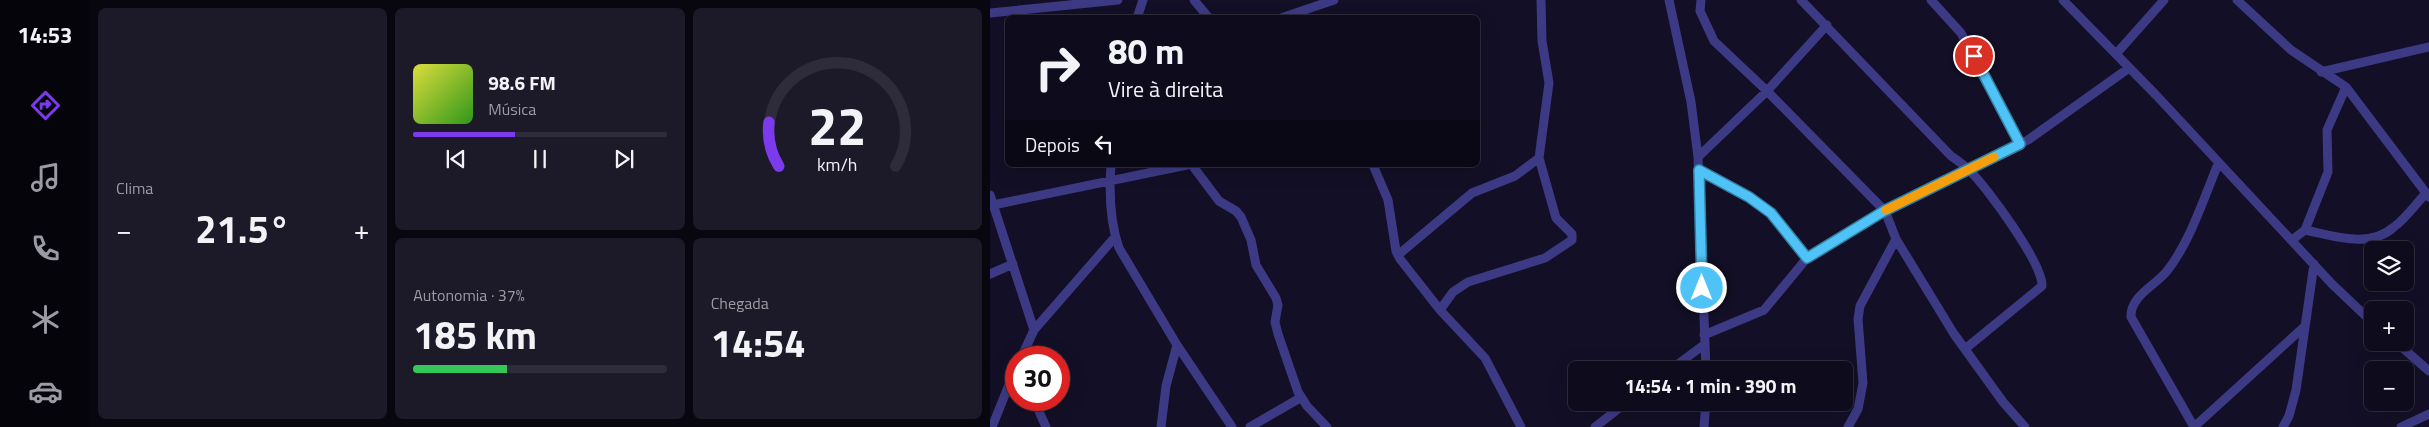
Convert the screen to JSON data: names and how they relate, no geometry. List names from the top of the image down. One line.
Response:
{"page":{"tabs":"14:53","tile":["Clima",["Autonomia · 37%","185 km"],["Chegada","14:54"]],"turn":["80 m","Vire à direita"],"song":["98.6 FM","Música"],"then":"Depois","heat":["−","21.5°","+"],"map_buttons":["+","−"],"limit":"30","trip":"14:54 · 1 min · 390 m","gauge":["22","km/h"]}}
